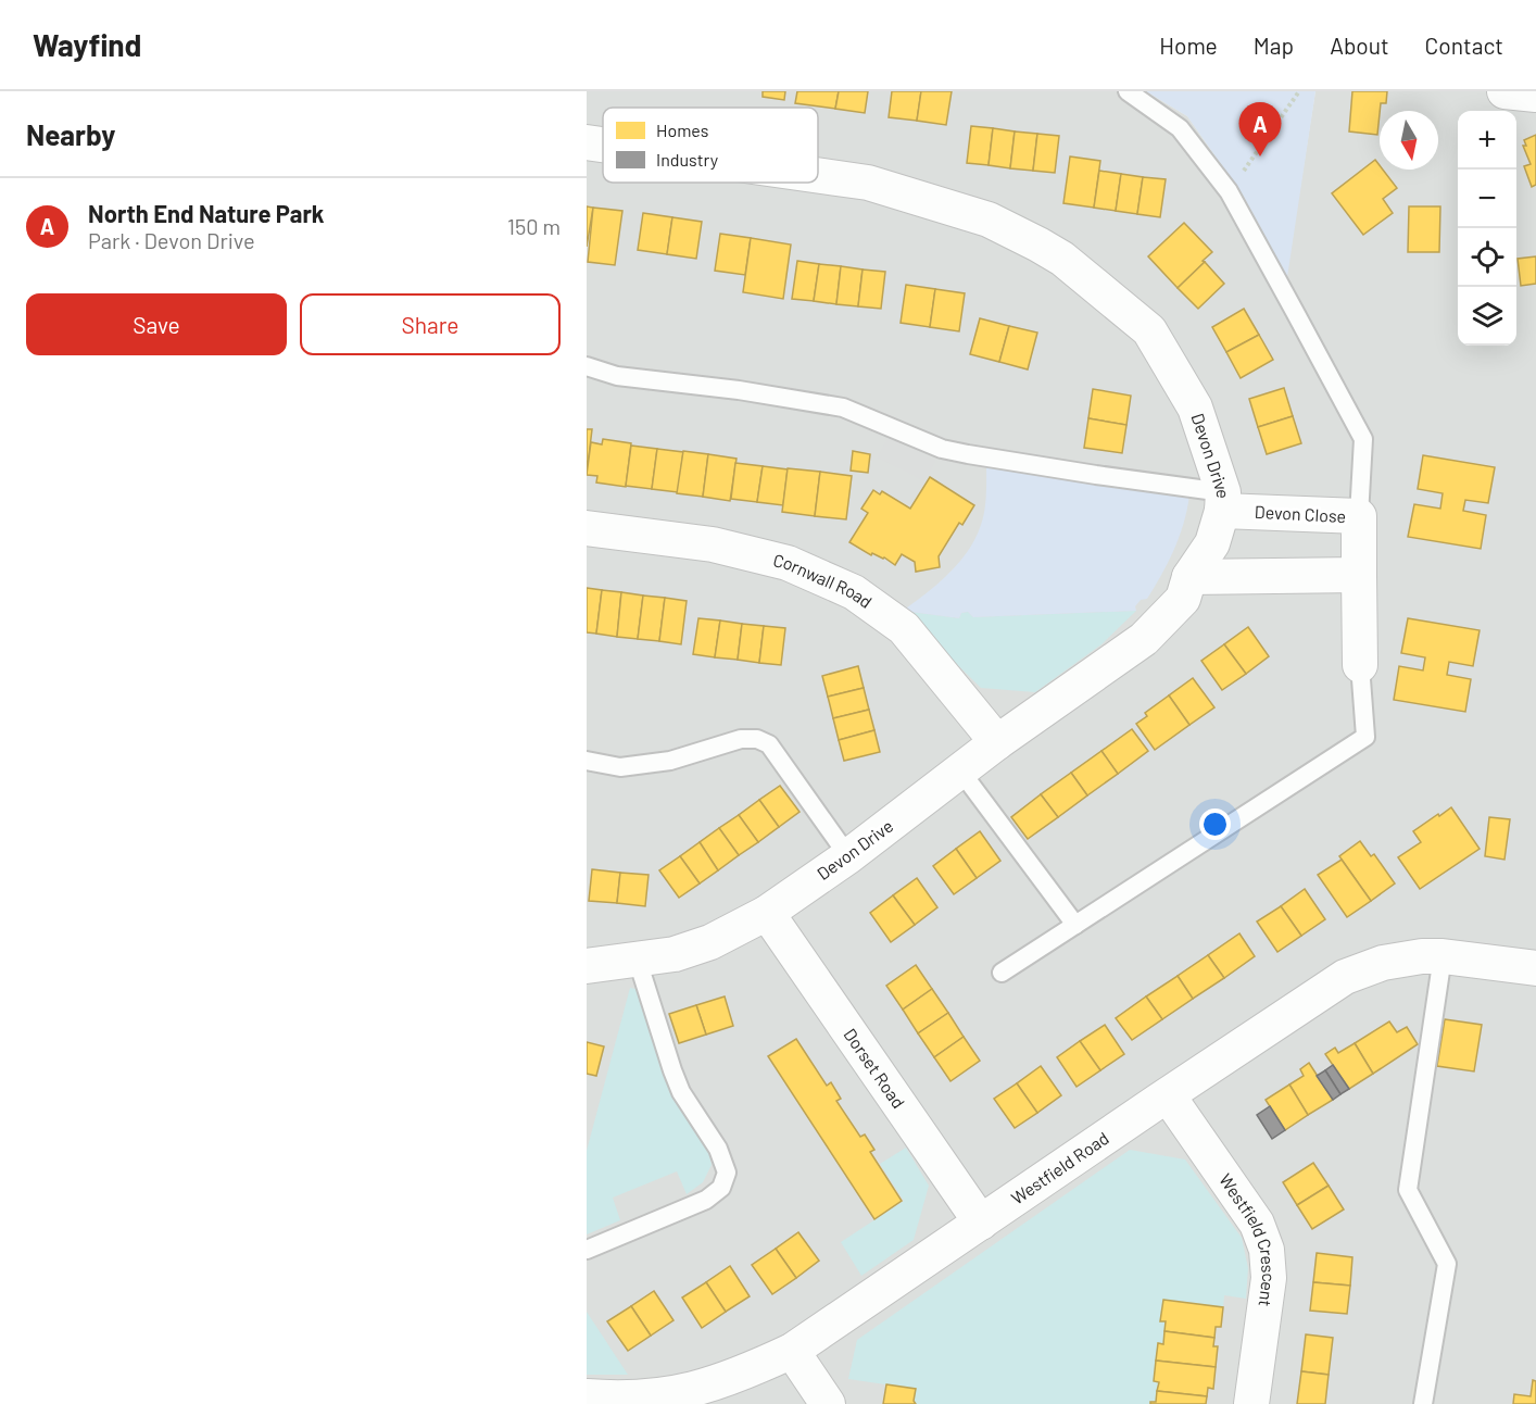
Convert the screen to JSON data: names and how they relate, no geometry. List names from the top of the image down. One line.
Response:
{"streets":{"street":["Devon Drive","Devon Close","Cornwall Road","Dorset Road","Westfield Road","Westfield Crescent"]},"crossings":[["Devon Drive","Devon Close"],["Devon Drive","Cornwall Road"],["Devon Drive","Dorset Road"],["Dorset Road","Westfield Road"],["Westfield Road","Westfield Crescent"]],"legend":["Homes","Industry"],"north":"bottom","page":{"header":"Wayfind","nav":["Home","Map","About","Contact"],"heading":"Nearby","pins":"A","map_buttons":["+","−"],"list":[{"mark":"A","name":"North End Nature Park","note":"Park · Devon Drive","value":"150 m"}],"buttons":["Save","Share"]}}
